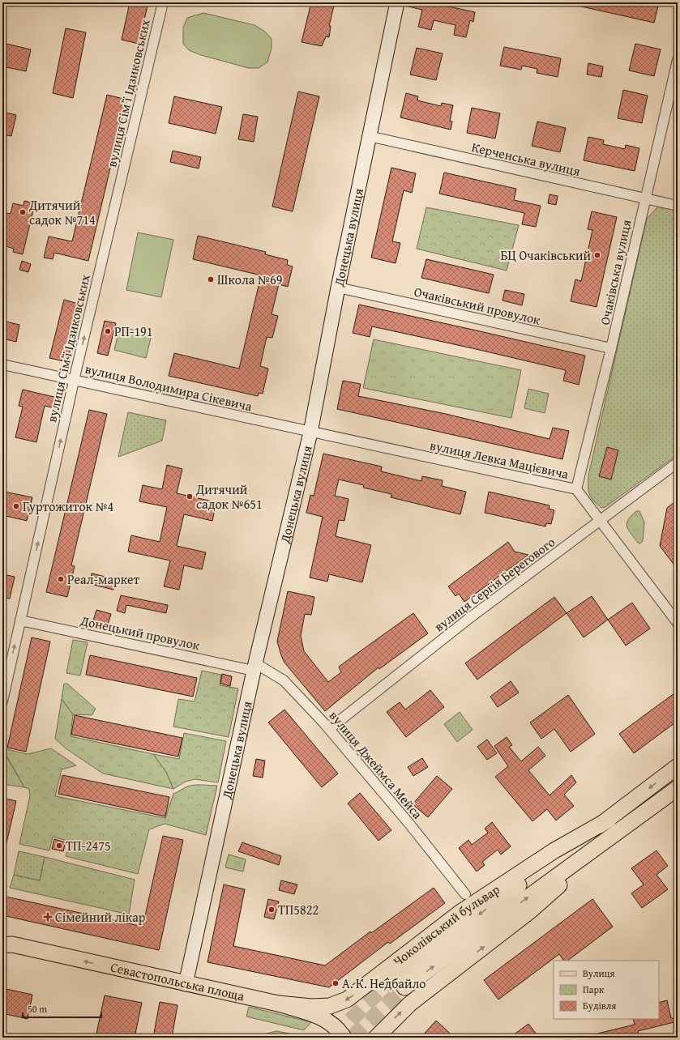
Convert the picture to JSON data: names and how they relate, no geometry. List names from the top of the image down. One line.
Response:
{"streets":{"main road":["Чоколівський бульвар","Севастопольська площа"],"street":["вулиця Сімʼї Ідзиковських","Керченська вулиця","Донецька вулиця","Очаківська вулиця","Очаківський провулок","вулиця Володимира Сікевича","вулиця Левка Мацієвича","вулиця Сергія Берегового","Донецький провулок","вулиця Джеймса Мейса"]},"crossings":[["вулиця Сімʼї Ідзиковських","вулиця Володимира Сікевича"],["вулиця Сімʼї Ідзиковських","Донецький провулок"],["Керченська вулиця","Донецька вулиця"],["Керченська вулиця","Очаківська вулиця"],["Донецька вулиця","Очаківський провулок"],["Донецька вулиця","вулиця Володимира Сікевича"],["Донецька вулиця","вулиця Левка Мацієвича"],["Донецька вулиця","Донецький провулок"],["Донецька вулиця","вулиця Джеймса Мейса"],["Донецька вулиця","Севастопольська площа"],["Очаківська вулиця","Очаківський провулок"],["Очаківська вулиця","вулиця Левка Мацієвича"],["вулиця Володимира Сікевича","вулиця Левка Мацієвича"],["вулиця Левка Мацієвича","вулиця Сергія Берегового"],["вулиця Сергія Берегового","вулиця Джеймса Мейса"],["Донецький провулок","вулиця Джеймса Мейса"],["Чоколівський бульвар","Севастопольська площа"]],"one_way":["вулиця Сімʼї Ідзиковських","Севастопольська площа"],"places":{"other":["Дитячий садок №714","БЦ Очаківський","Школа №69","РП-191","Дитячий садок №651","Гуртожиток №4","Реал-маркет","ТП-2475","ТП5822","А. К. Недбайло"],"health":["Сімейний лікар"]},"legend":["Вулиця","Парк","Будівля"],"scale_bar":"50 m"}
